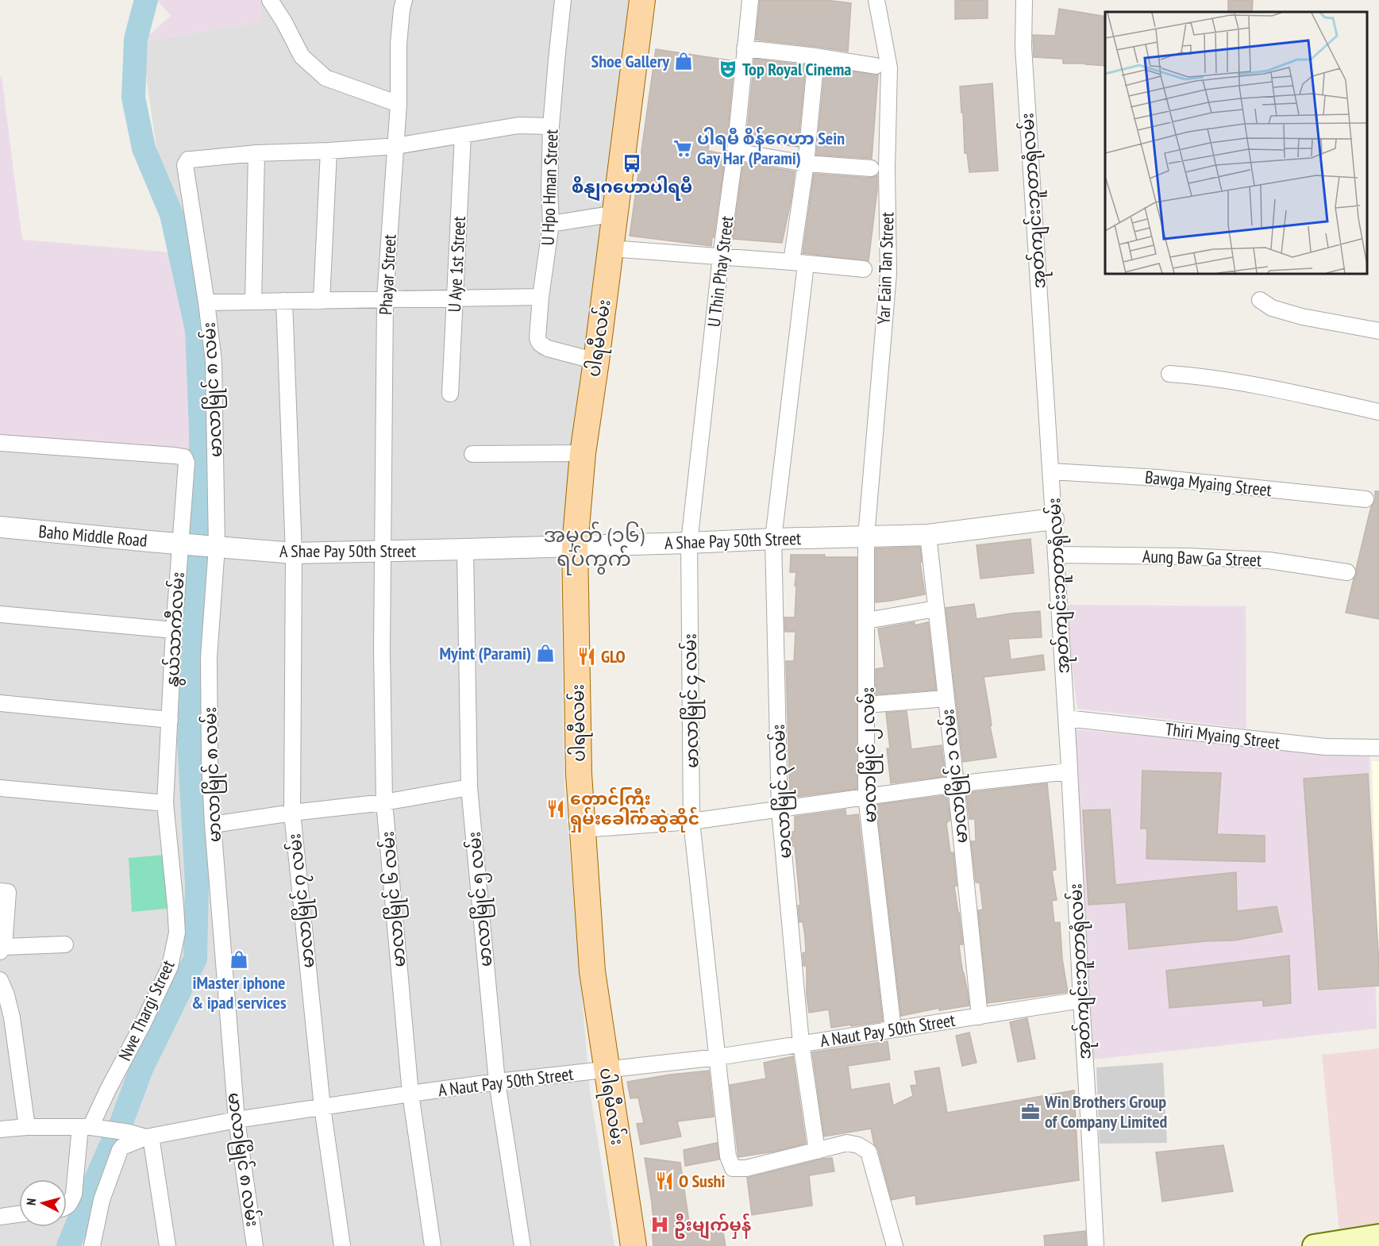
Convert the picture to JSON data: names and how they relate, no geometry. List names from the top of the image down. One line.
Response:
{"streets":{"main road":["ပါရမီလမ်း"],"street":["U Hpo Hman Street","အုတ်ကျင်းဘူတာရုံလမ်း","U Aye 1st Street","Yar Eain Tan Street","U Thin Phay Street","Phayar Street","မာလာမြိုင် ၈ လမ်း","Bawga Myaing Street","Baho Middle Road","A Shae Pay 50th Street","Aung Baw Ga Street","နွယ်သာကီလမ်း","မာလာမြိုင် ၄ လမ်း","Thiri Myaing Street","မာလာမြိုင် ၂ လမ်း","မာလာမြိုင် ၁ လမ်း","မာလာမြိုင် ၃ လမ်း","မာလာမြိုင် ၆ လမ်း","မာလာမြိုင် ၅ လမ်း","မာလာမြိုင် ၇ လမ်း","Nwe Thargi Street","A Naut Pay 50th Street"]},"crossings":[["U Hpo Hman Street","ပါရမီလမ်း"],["အုတ်ကျင်းဘူတာရုံလမ်း","Bawga Myaing Street"],["အုတ်ကျင်းဘူတာရုံလမ်း","A Shae Pay 50th Street"],["အုတ်ကျင်းဘူတာရုံလမ်း","Aung Baw Ga Street"],["အုတ်ကျင်းဘူတာရုံလမ်း","Thiri Myaing Street"],["အုတ်ကျင်းဘူတာရုံလမ်း","A Naut Pay 50th Street"],["Yar Eain Tan Street","A Shae Pay 50th Street"],["Yar Eain Tan Street","မာလာမြိုင် ၂ လမ်း"],["U Thin Phay Street","A Shae Pay 50th Street"],["U Thin Phay Street","မာလာမြိုင် ၄ လမ်း"],["Phayar Street","A Shae Pay 50th Street"],["Phayar Street","မာလာမြိုင် ၆ လမ်း"],["ပါရမီလမ်း","A Shae Pay 50th Street"],["ပါရမီလမ်း","A Naut Pay 50th Street"],["မာလာမြိုင် ၈ လမ်း","Baho Middle Road"],["မာလာမြိုင် ၈ လမ်း","A Shae Pay 50th Street"],["မာလာမြိုင် ၈ လမ်း","A Naut Pay 50th Street"],["Baho Middle Road","A Shae Pay 50th Street"],["Baho Middle Road","နွယ်သာကီလမ်း"],["A Shae Pay 50th Street","မာလာမြိုင် ၄ လမ်း"],["A Shae Pay 50th Street","မာလာမြိုင် ၂ လမ်း"],["A Shae Pay 50th Street","မာလာမြိုင် ၁ လမ်း"],["A Shae Pay 50th Street","မာလာမြိုင် ၃ လမ်း"],["A Shae Pay 50th Street","မာလာမြိုင် ၆ လမ်း"],["A Shae Pay 50th Street","မာလာမြိုင် ၅ လမ်း"],["A Shae Pay 50th Street","မာလာမြိုင် ၇ လမ်း"],["နွယ်သာကီလမ်း","Nwe Thargi Street"],["မာလာမြိုင် ၄ လမ်း","မာလာမြိုင် ၃ လမ်း"],["မာလာမြိုင် ၄ လမ်း","A Naut Pay 50th Street"],["မာလာမြိုင် ၂ လမ်း","A Naut Pay 50th Street"],["မာလာမြိုင် ၁ လမ်း","A Naut Pay 50th Street"],["မာလာမြိုင် ၃ လမ်း","A Naut Pay 50th Street"],["မာလာမြိုင် ၆ လမ်း","A Naut Pay 50th Street"],["မာလာမြိုင် ၅ လမ်း","A Naut Pay 50th Street"],["မာလာမြိုင် ၇ လမ်း","A Naut Pay 50th Street"],["Nwe Thargi Street","A Naut Pay 50th Street"]],"districts":["အမှတ် (၁၆) ရပ်ကွက်"],"places":{"shop":["Shoe Gallery","Myint (Parami)","iMaster iphone & ipad services"],"theatre":["Top Royal Cinema"],"supermarket":["ပါရမီ စိန်ဂေဟာ Sein Gay Har (Parami)"],"bus stop":["စိနျဂဟောပါရမီ"],"restaurant":["GLO","တောင်ကြီး ရှမ်းခေါက်ဆွဲဆိုင်","O Sushi"],"office":["Win Brothers Group of Company Limited"],"hospital":["ဦးမျက်မှန်"]},"north":"left"}
